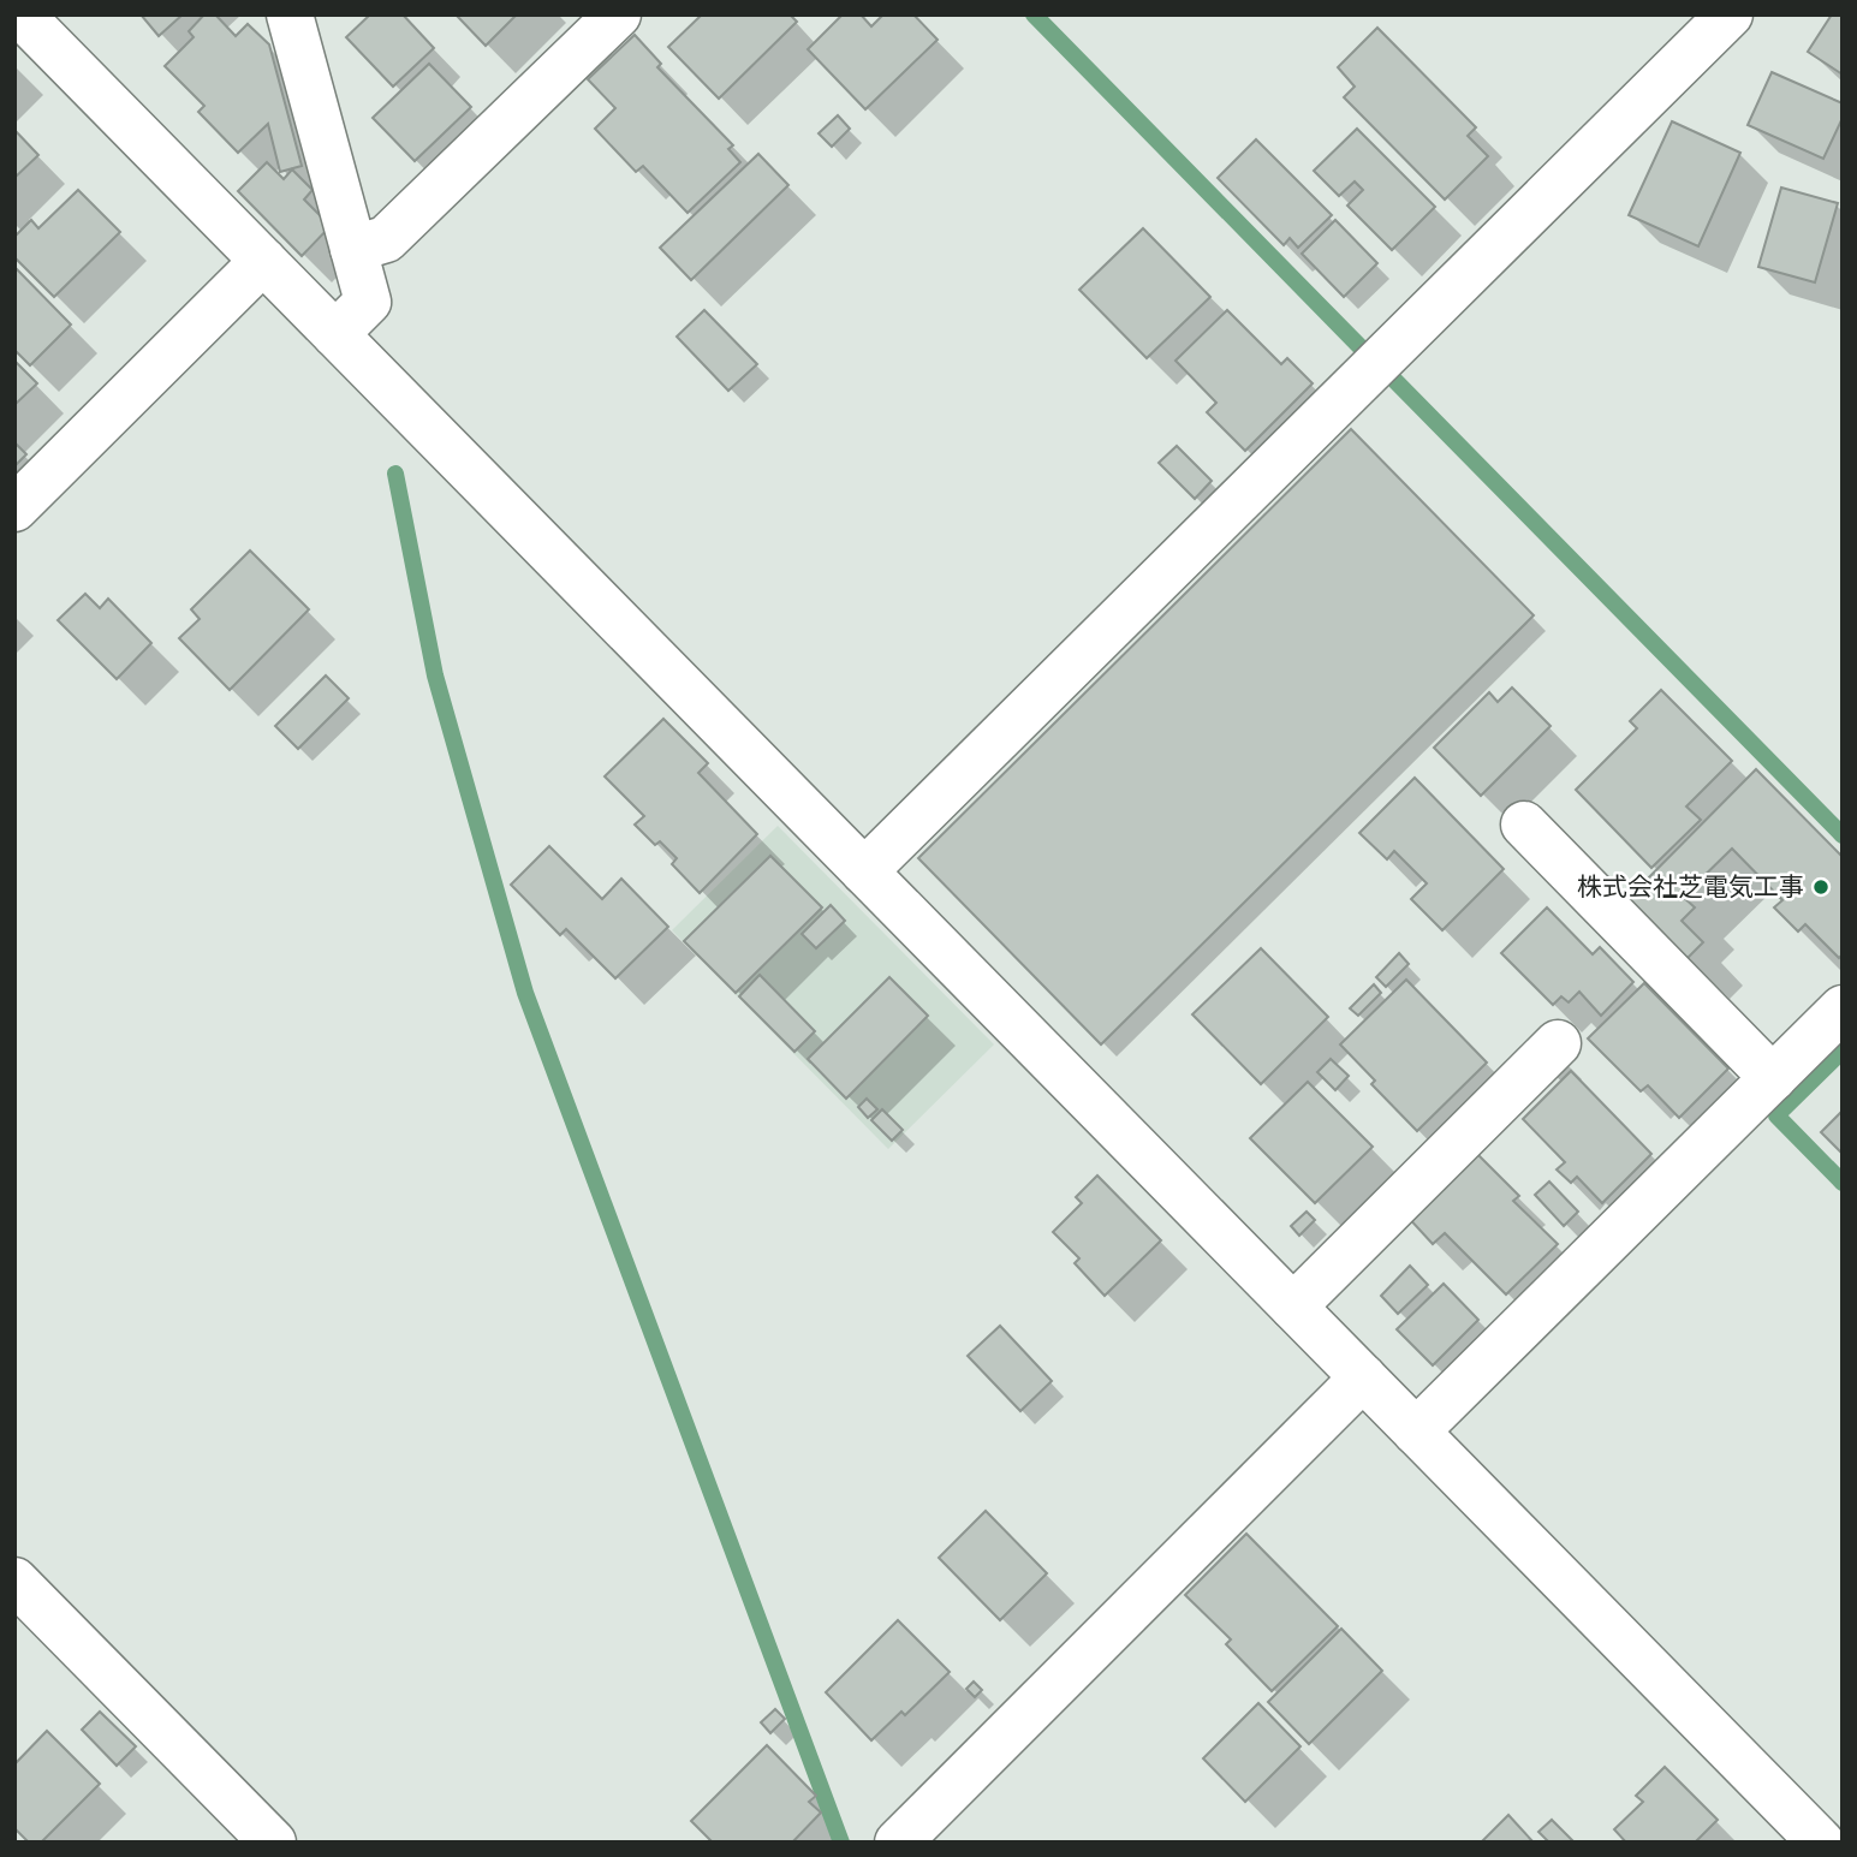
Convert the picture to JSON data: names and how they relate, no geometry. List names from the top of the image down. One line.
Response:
{"places":["株式会社芝電気工事"]}
